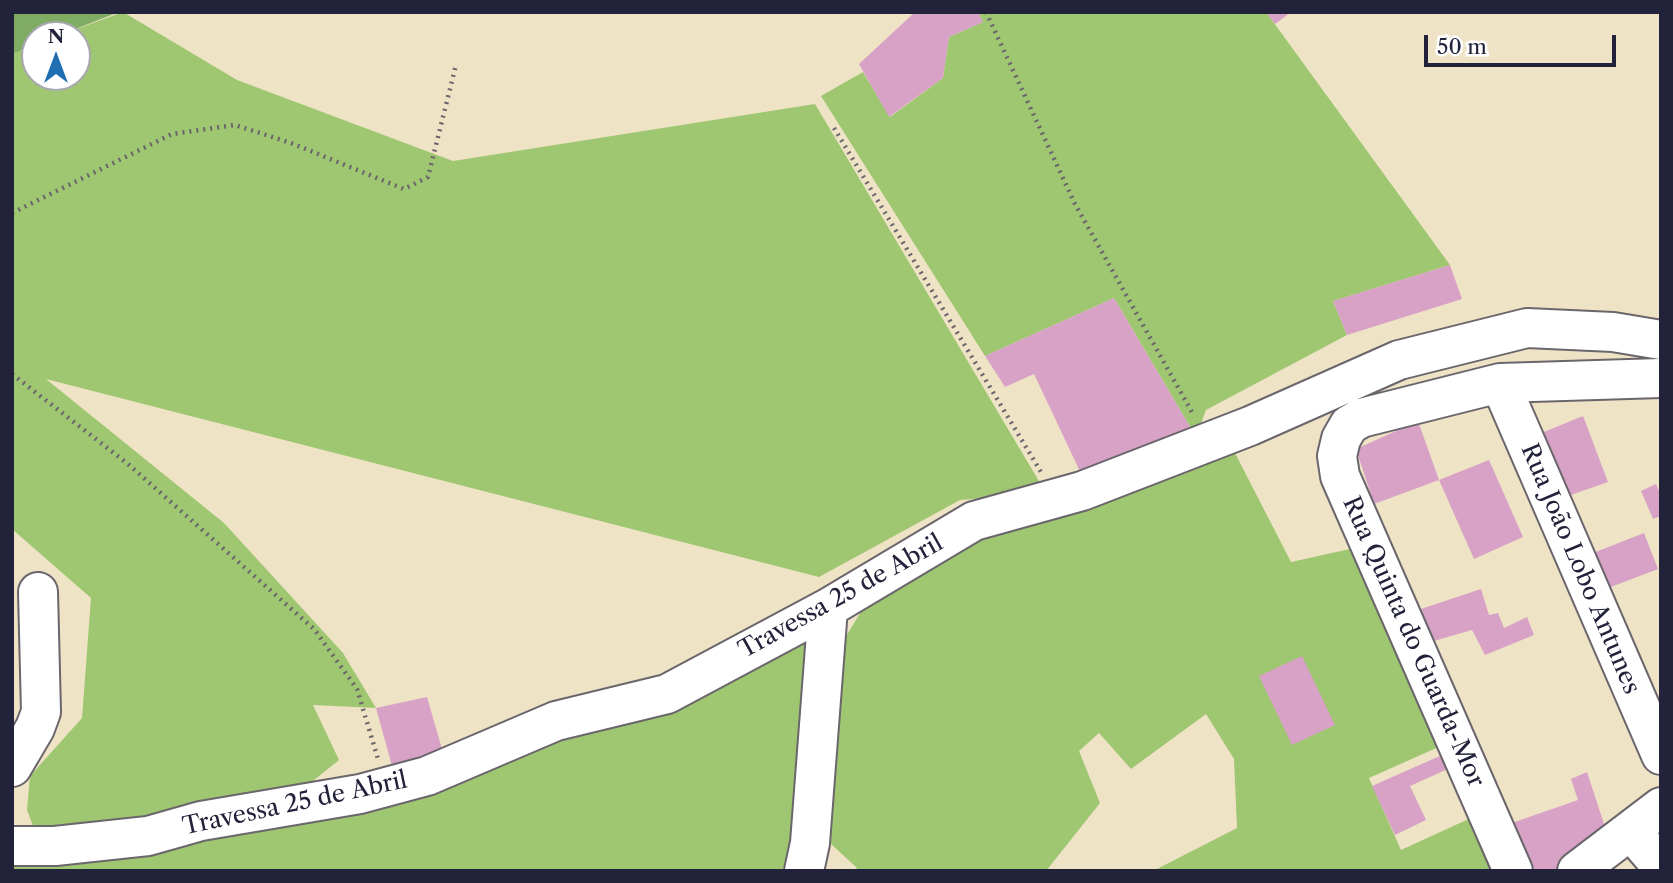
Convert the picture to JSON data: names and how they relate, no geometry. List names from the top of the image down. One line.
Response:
{"streets":{"street":["Rua João Lobo Antunes","Travessa 25 de Abril","Rua Quinta do Guarda-Mor"]},"crossings":[["Rua João Lobo Antunes","Rua Quinta do Guarda-Mor"]],"scale_bar":"50 m","north":"top"}
